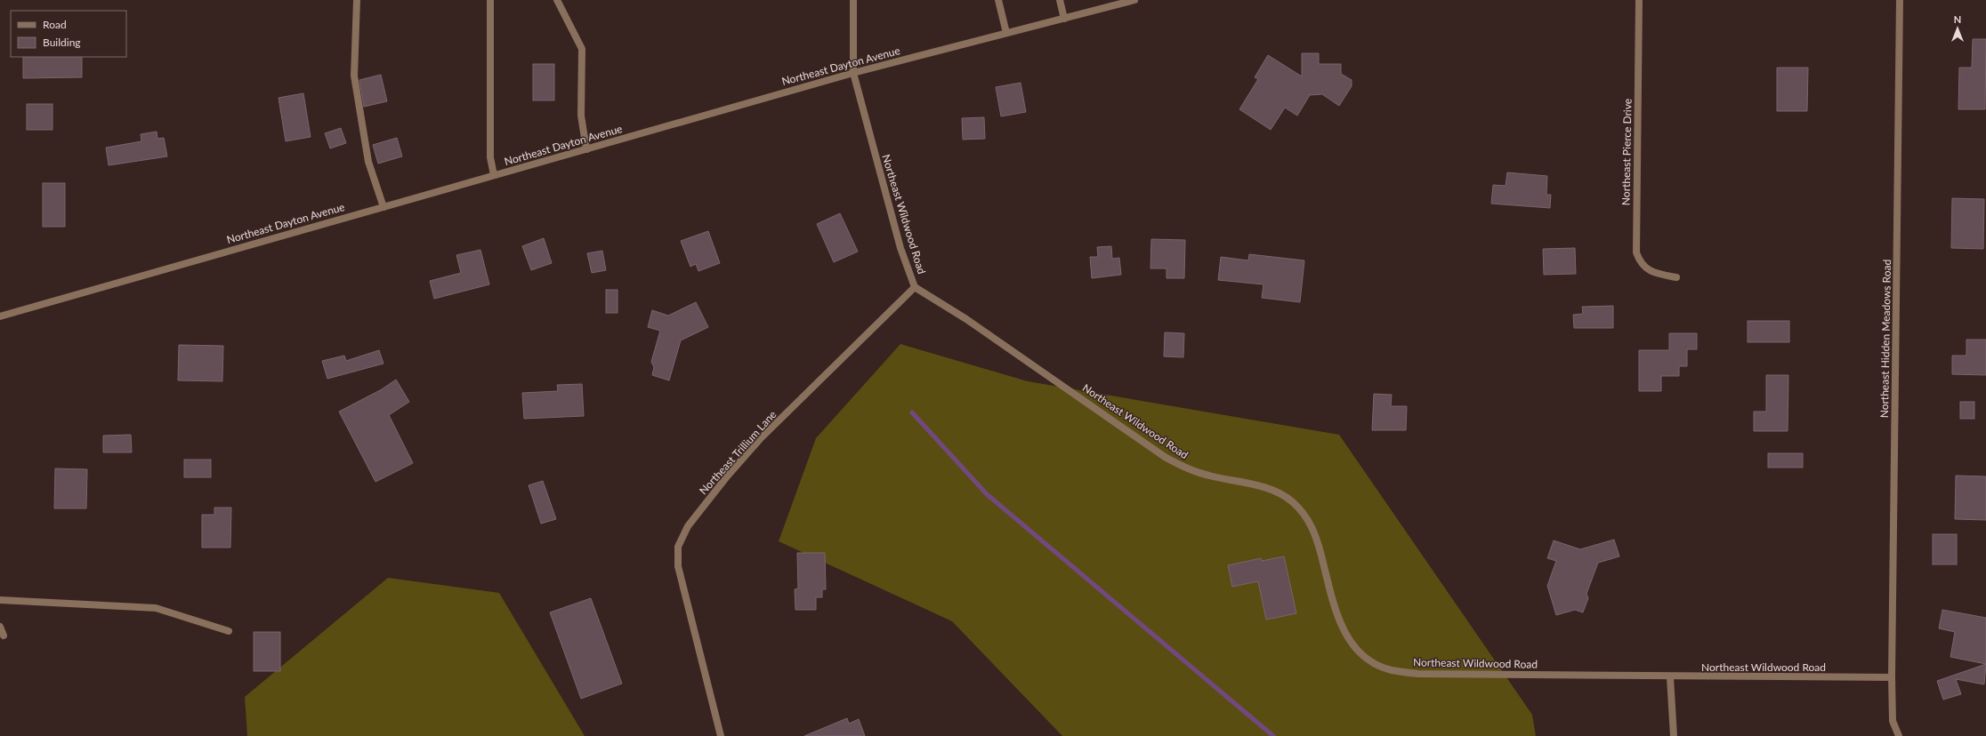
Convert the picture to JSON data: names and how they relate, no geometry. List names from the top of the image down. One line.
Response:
{"streets":{"street":["Northeast Dayton Avenue","Northeast Pierce Drive","Northeast Wildwood Road","Northeast Hidden Meadows Road","Northeast Trillium Lane"]},"crossings":[["Northeast Dayton Avenue","Northeast Wildwood Road"],["Northeast Wildwood Road","Northeast Hidden Meadows Road"],["Northeast Wildwood Road","Northeast Trillium Lane"]],"legend":["Road","Building"],"north":"top"}
